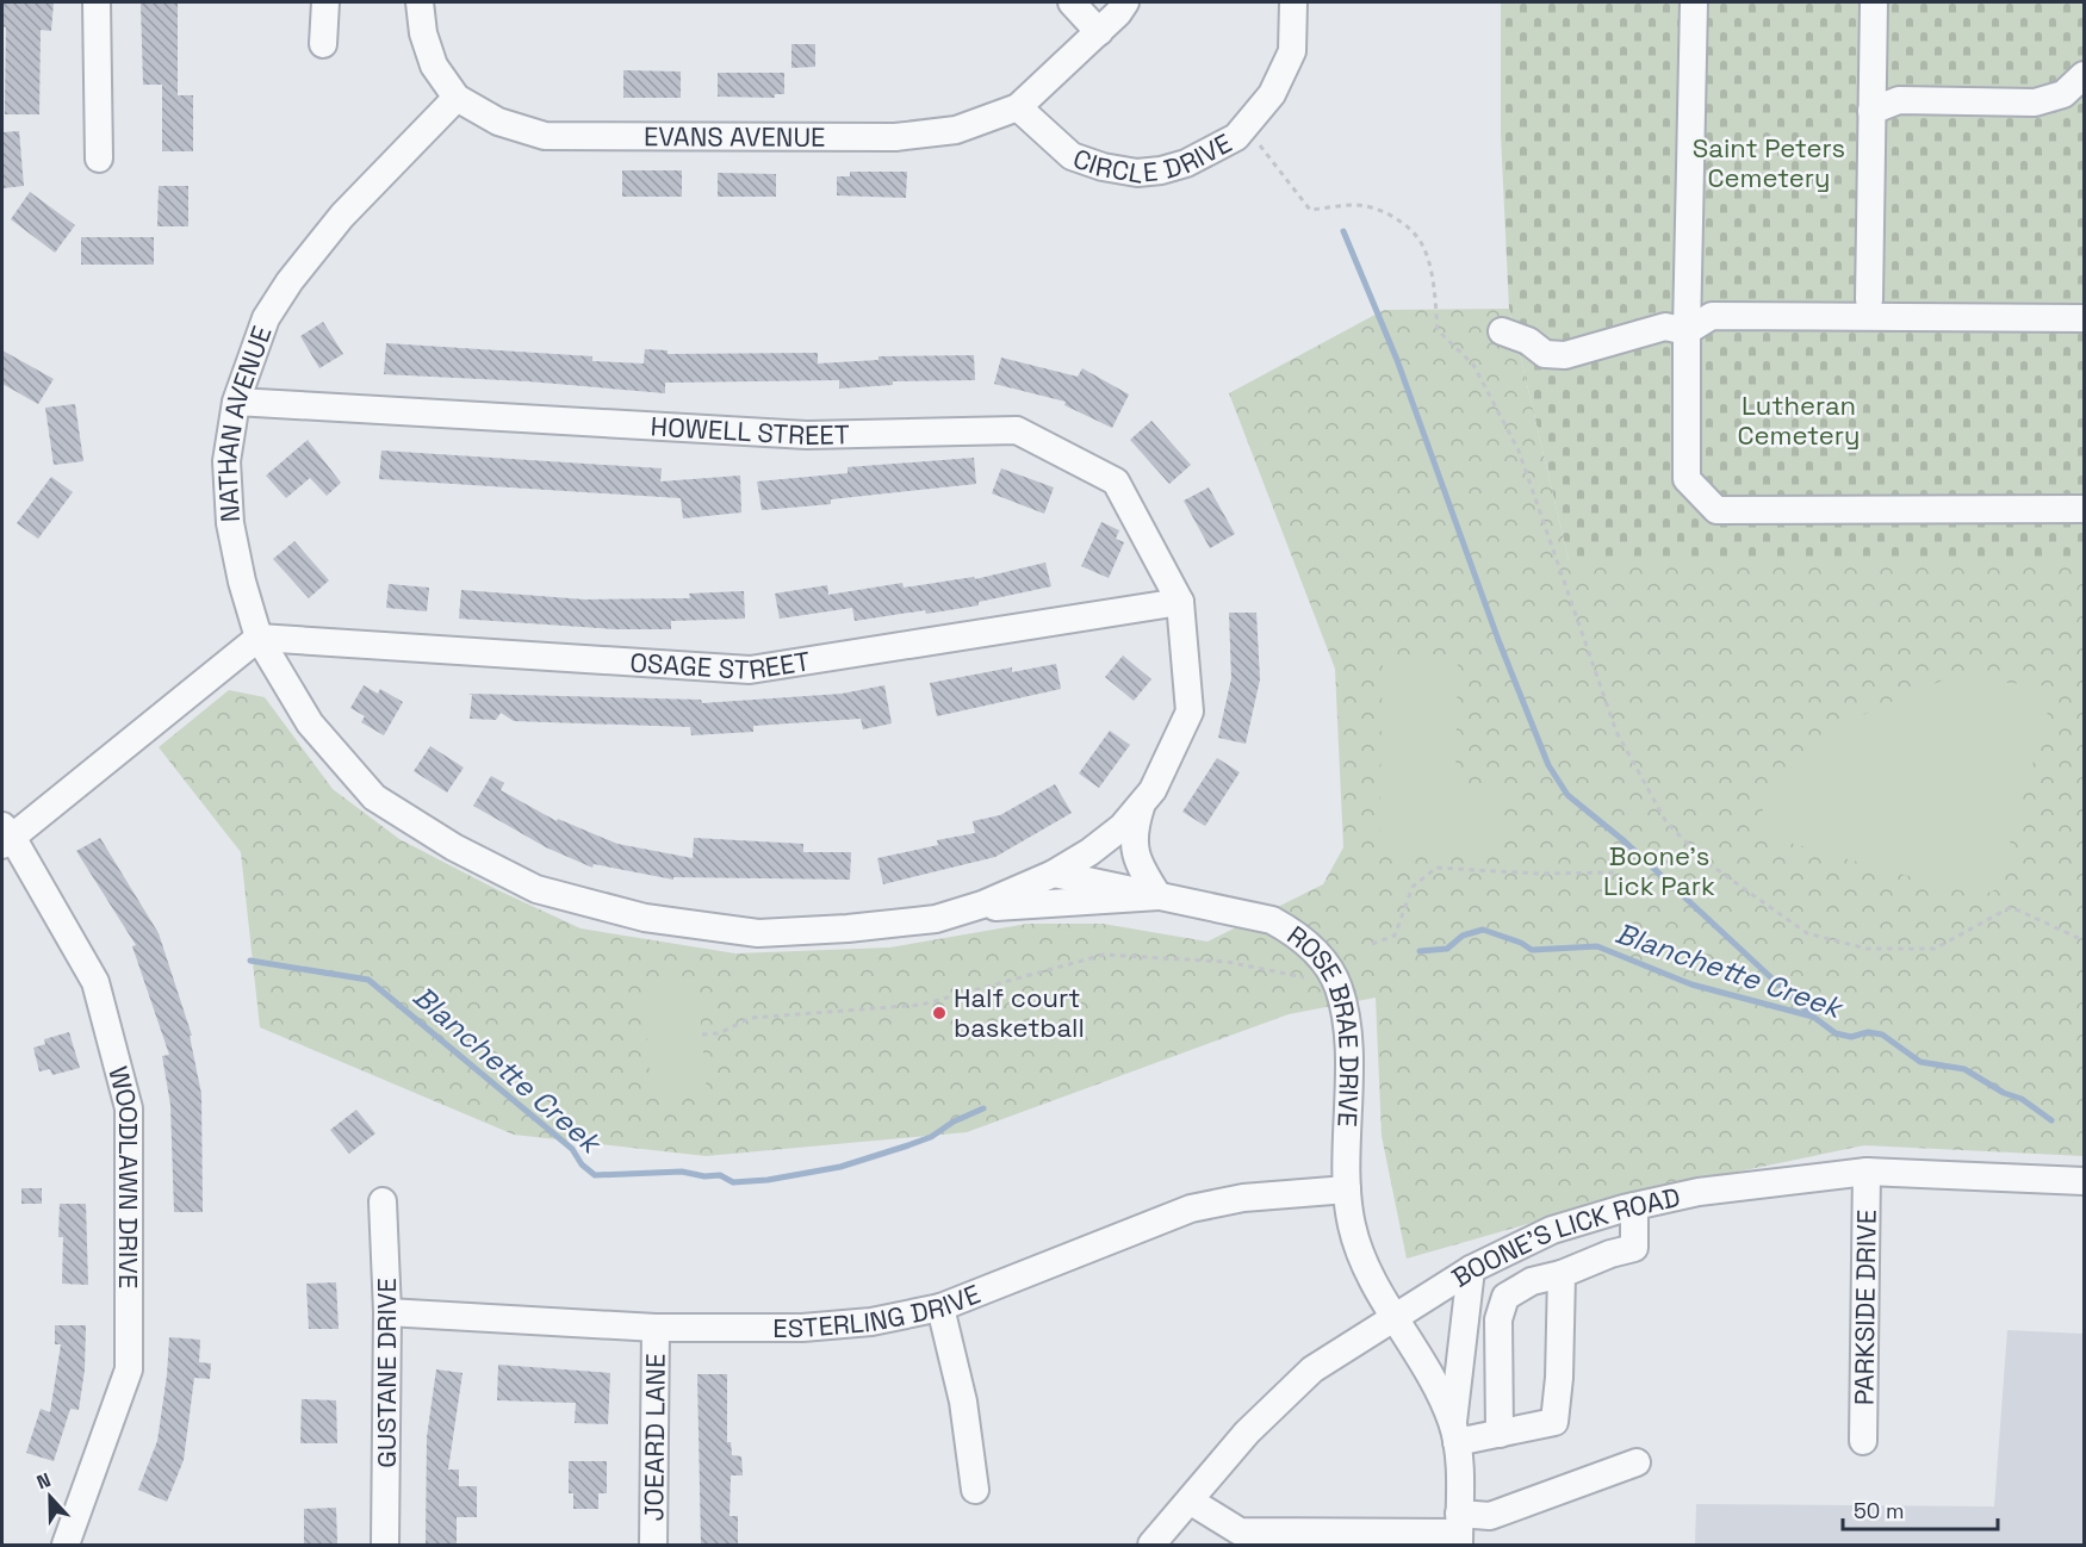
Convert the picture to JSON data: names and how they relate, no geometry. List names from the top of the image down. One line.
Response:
{"streets":{"street":["EVANS AVENUE","CIRCLE DRIVE","NATHAN AVENUE","HOWELL STREET","OSAGE STREET","ROSE BRAE DRIVE","WOODLAWN DRIVE","BOONE'S LICK ROAD","PARKSIDE DRIVE","ESTERLING DRIVE","GUSTANE DRIVE","JOEARD LANE"]},"crossings":[["EVANS AVENUE","CIRCLE DRIVE"],["EVANS AVENUE","NATHAN AVENUE"],["NATHAN AVENUE","HOWELL STREET"],["NATHAN AVENUE","OSAGE STREET"],["HOWELL STREET","OSAGE STREET"],["ROSE BRAE DRIVE","BOONE'S LICK ROAD"],["ROSE BRAE DRIVE","ESTERLING DRIVE"],["BOONE'S LICK ROAD","PARKSIDE DRIVE"],["ESTERLING DRIVE","GUSTANE DRIVE"],["ESTERLING DRIVE","JOEARD LANE"]],"water":["Blanchette Creek"],"parks":["Saint Peters Cemetery","Lutheran Cemetery","Boone's Lick Park"],"places":["Half court basketball"],"scale_bar":"50 m","north":"top"}
